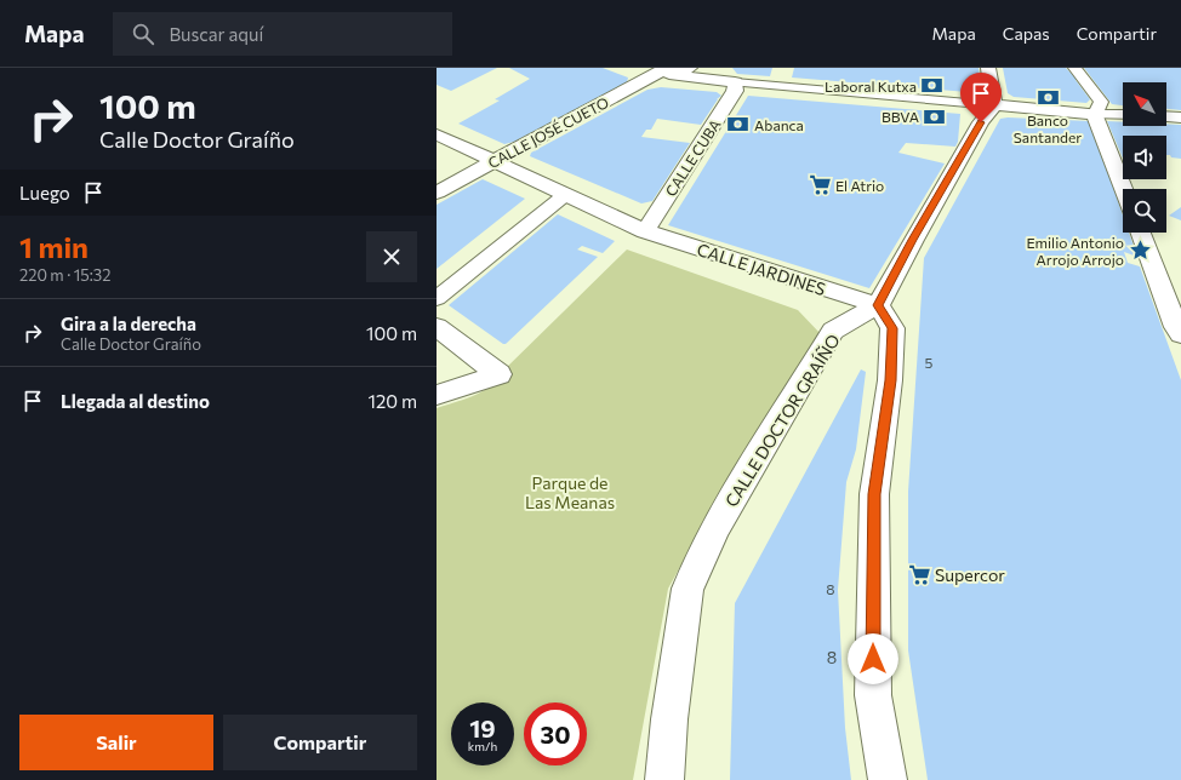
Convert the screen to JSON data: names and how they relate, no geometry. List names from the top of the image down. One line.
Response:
{"streets":{"street":["CALLE JOSÉ CUETO","CALLE CUBA","CALLE JARDINES","CALLE DOCTOR GRAÍÑO"]},"crossings":[["CALLE JOSÉ CUETO","CALLE JARDINES"],["CALLE CUBA","CALLE JARDINES"],["CALLE JARDINES","CALLE DOCTOR GRAÍÑO"]],"parks":["Parque de Las Meanas"],"places":{"bank":["Laboral Kutxa","Banco Santander","BBVA","Abanca"],"supermarket":["El Atrio","Supercor"],"place":["Emilio Antonio Arrojo Arrojo"]},"house_numbers":["5","8","8"],"north":"top left","page":{"header":"Mapa","search":"Buscar aquí","nav":["Mapa","Capas","Compartir"],"turn":["100 m","Calle Doctor Graíño"],"then":"Luego","heading":["1 min","220 m · 15:32"],"list":[{"name":"Gira a la derecha","note":"Calle Doctor Graíño","value":"100 m"},{"name":"Llegada al destino","value":"120 m"}],"speed":"19 km/h","limit":"30","buttons":["Salir","Compartir"]}}
